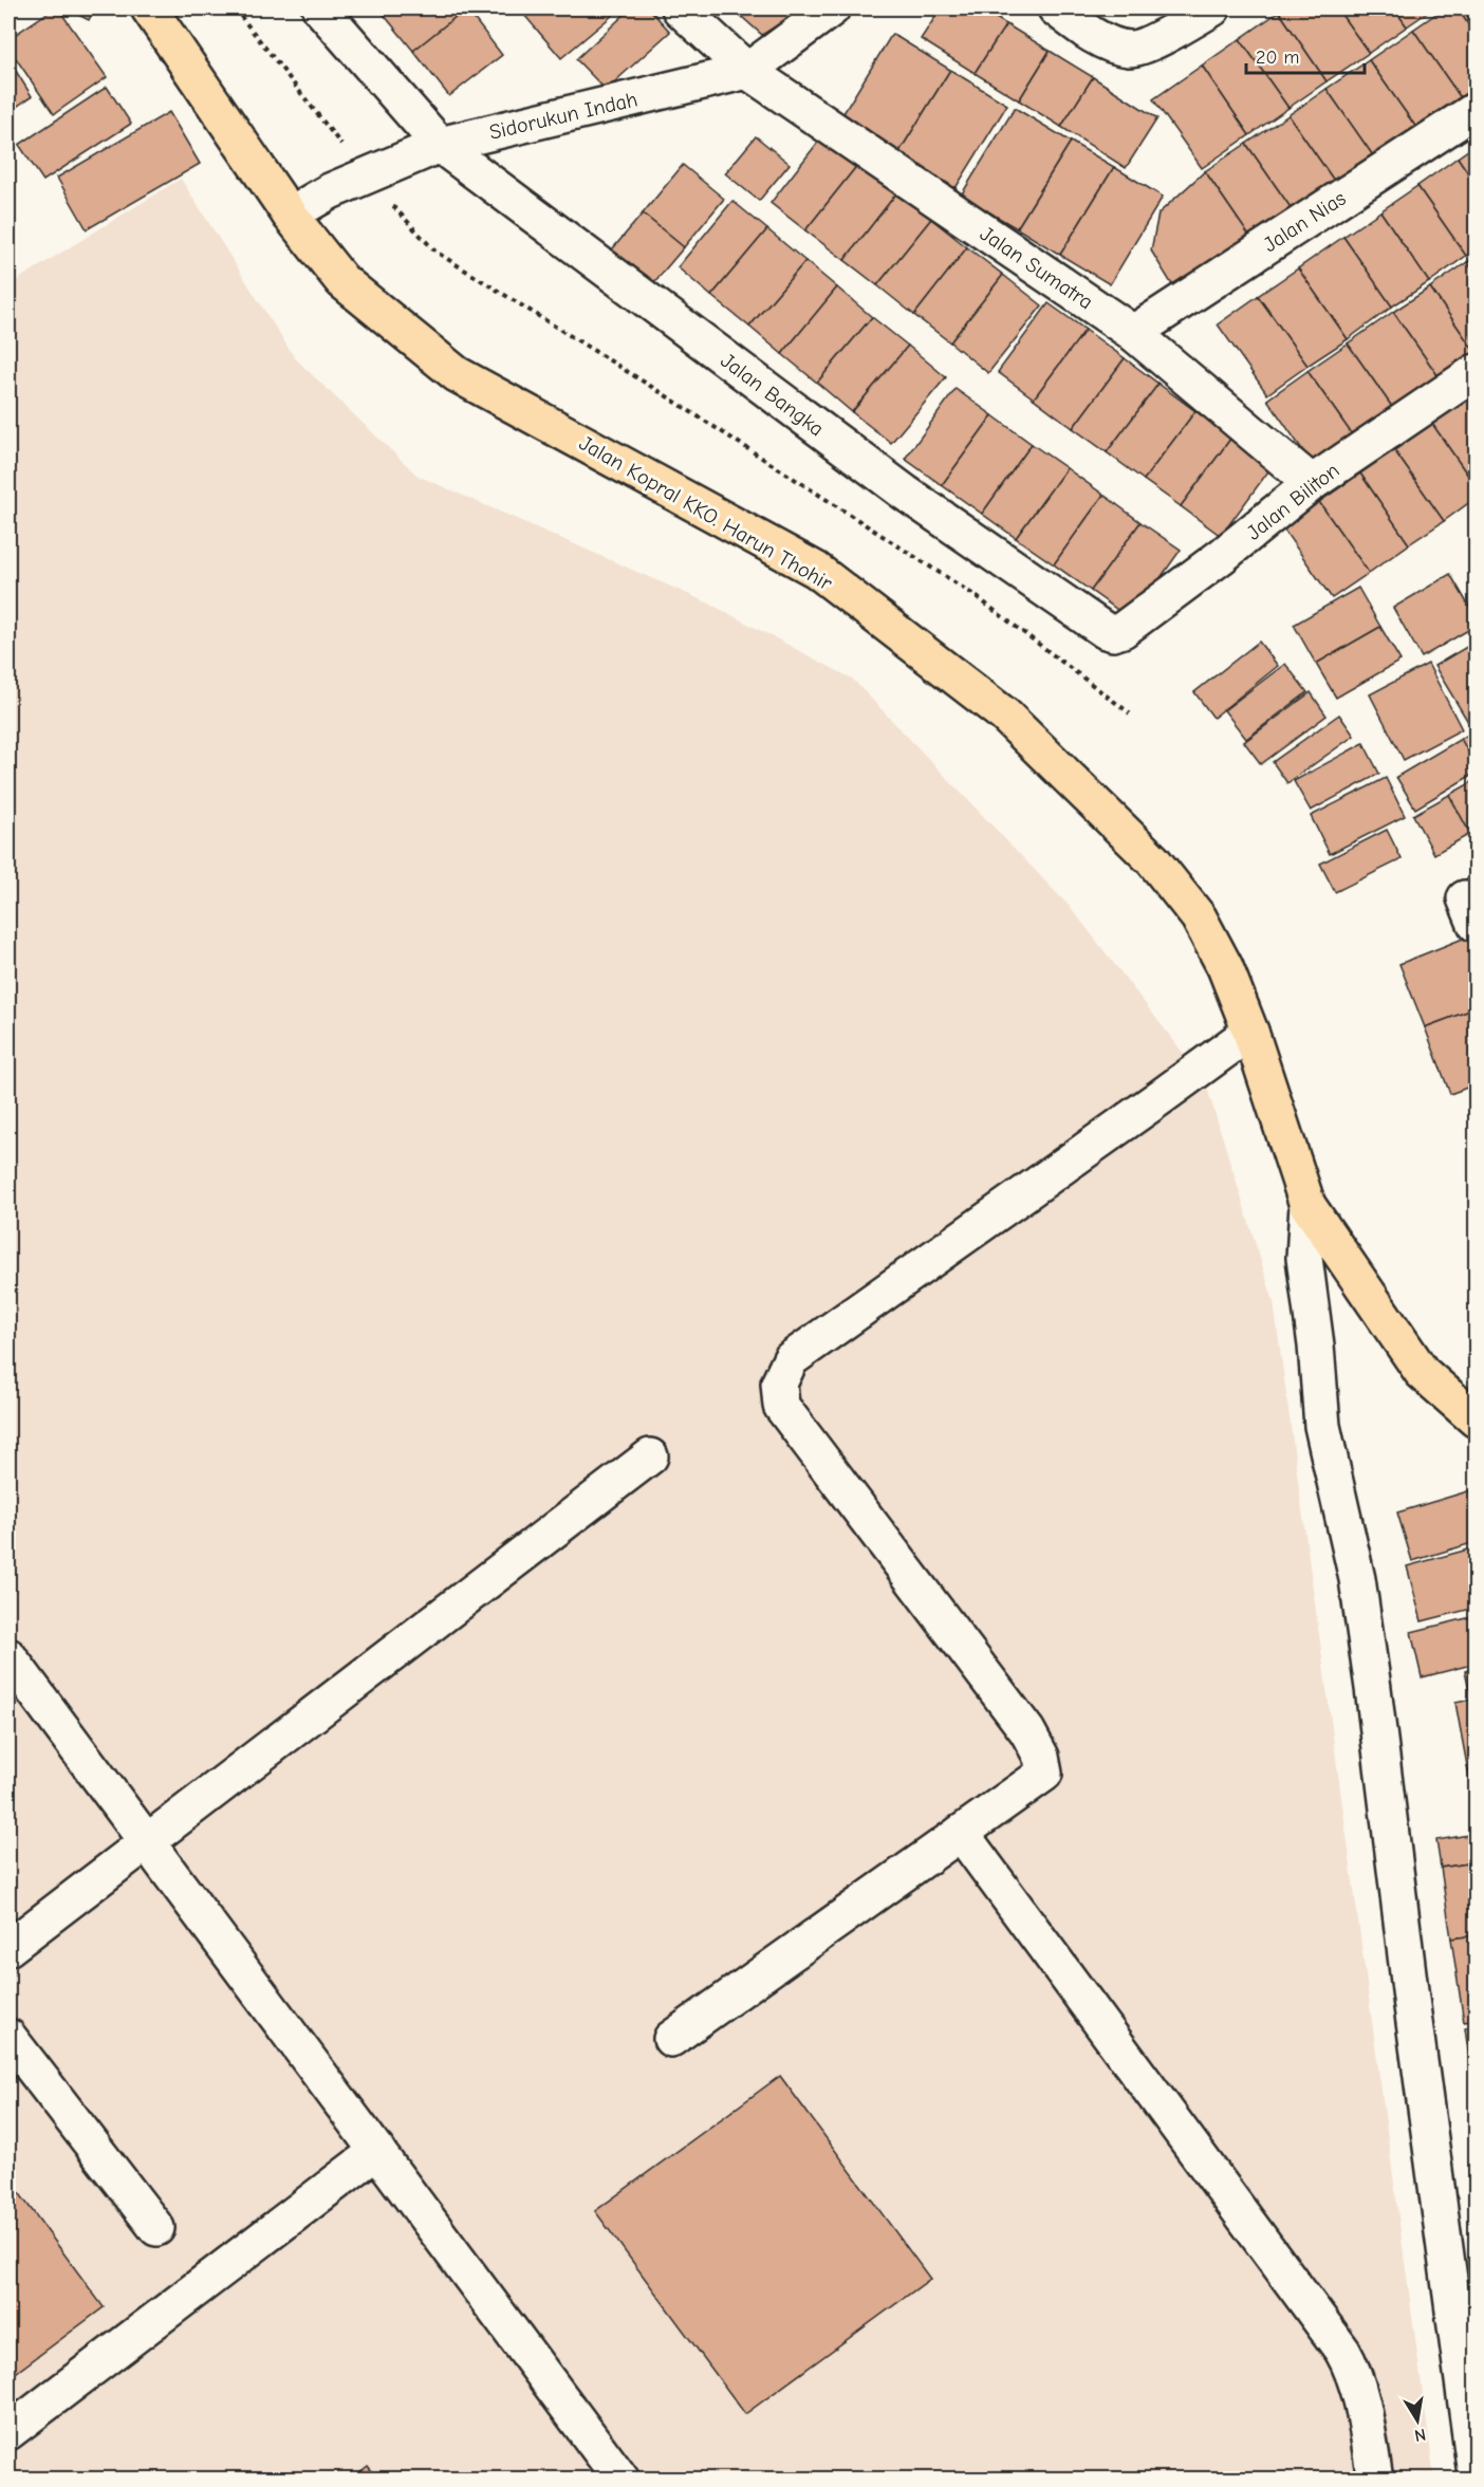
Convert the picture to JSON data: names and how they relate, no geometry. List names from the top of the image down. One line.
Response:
{"streets":{"main road":["Jalan Kopral KKO. Harun Thohir"],"street":["Sidorukun Indah","Jalan Nias","Jalan Sumatra","Jalan Bangka","Jalan Biliton"]},"crossings":[["Sidorukun Indah","Jalan Sumatra"],["Sidorukun Indah","Jalan Bangka"],["Sidorukun Indah","Jalan Kopral KKO. Harun Thohir"],["Jalan Nias","Jalan Sumatra"],["Jalan Sumatra","Jalan Biliton"],["Jalan Bangka","Jalan Biliton"]],"scale_bar":"20 m","north":"bottom"}
